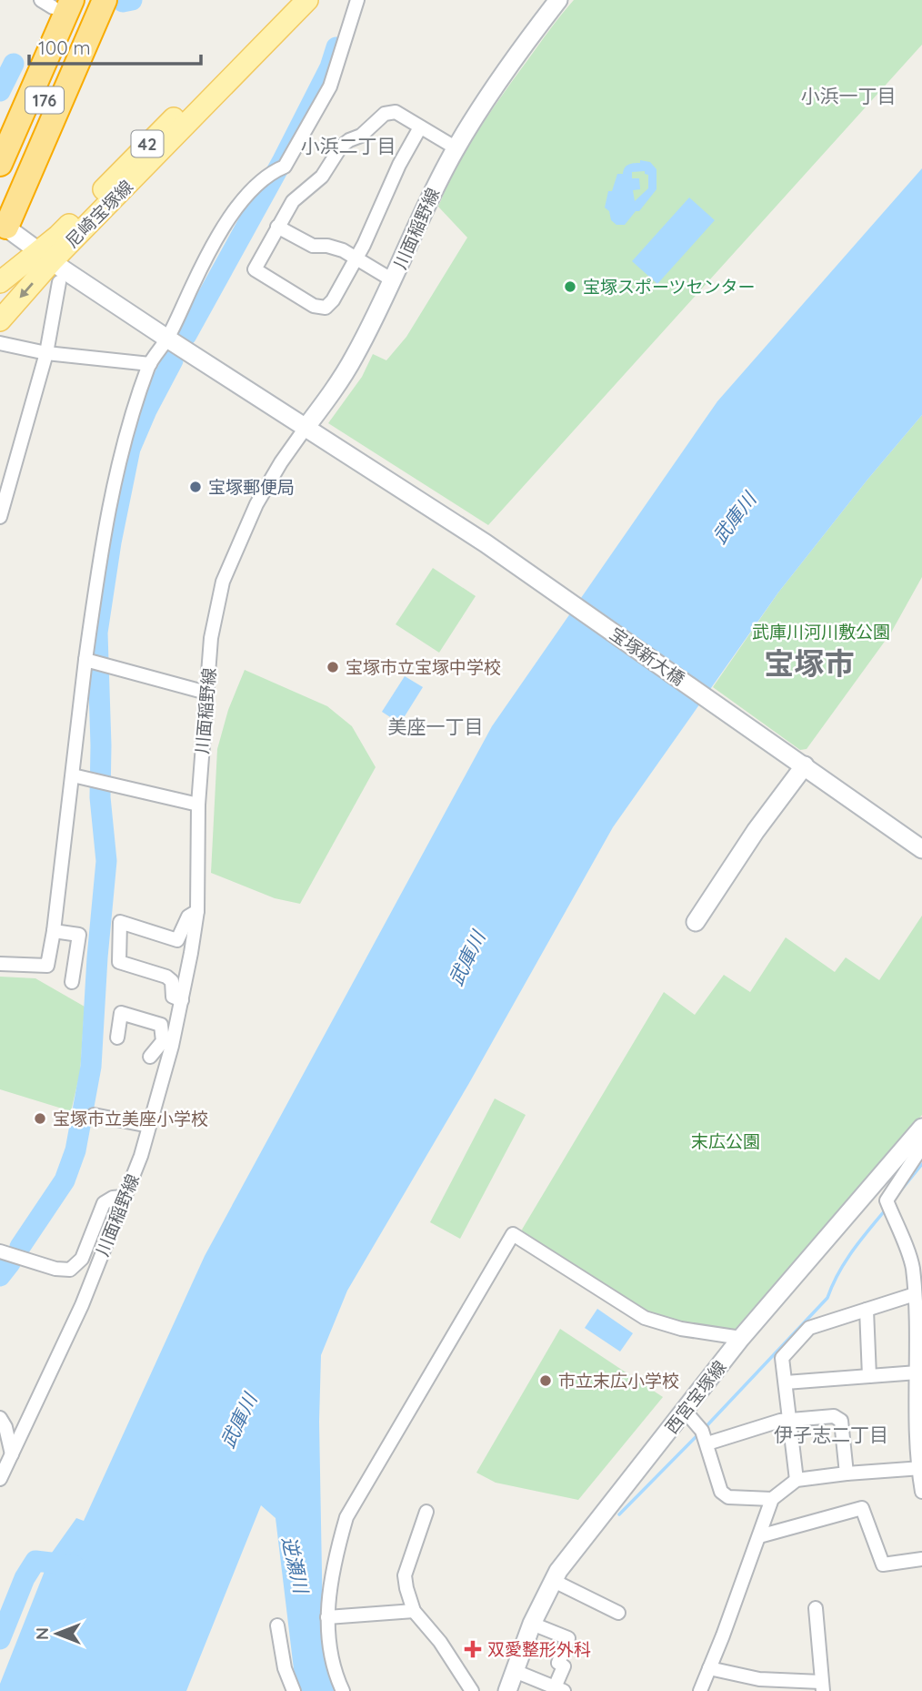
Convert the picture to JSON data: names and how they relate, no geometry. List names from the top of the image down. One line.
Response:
{"streets":{"highway":["176"],"main road":["42","尼崎宝塚線"],"street":["川面稲野線","宝塚新大橋","西宮宝塚線"]},"crossings":[["176","宝塚新大橋"],["尼崎宝塚線","宝塚新大橋"],["川面稲野線","宝塚新大橋"]],"districts":["小浜一丁目","小浜二丁目","宝塚市","美座一丁目","伊孑志二丁目"],"water":["武庫川","逆瀬川"],"parks":["武庫川河川敷公園","末広公園"],"places":{"other":["宝塚スポーツセンター","宝塚郵便局","宝塚市立宝塚中学校","宝塚市立美座小学校","市立末広小学校"],"health":["双愛整形外科"]},"scale_bar":"100 m","north":"left"}
